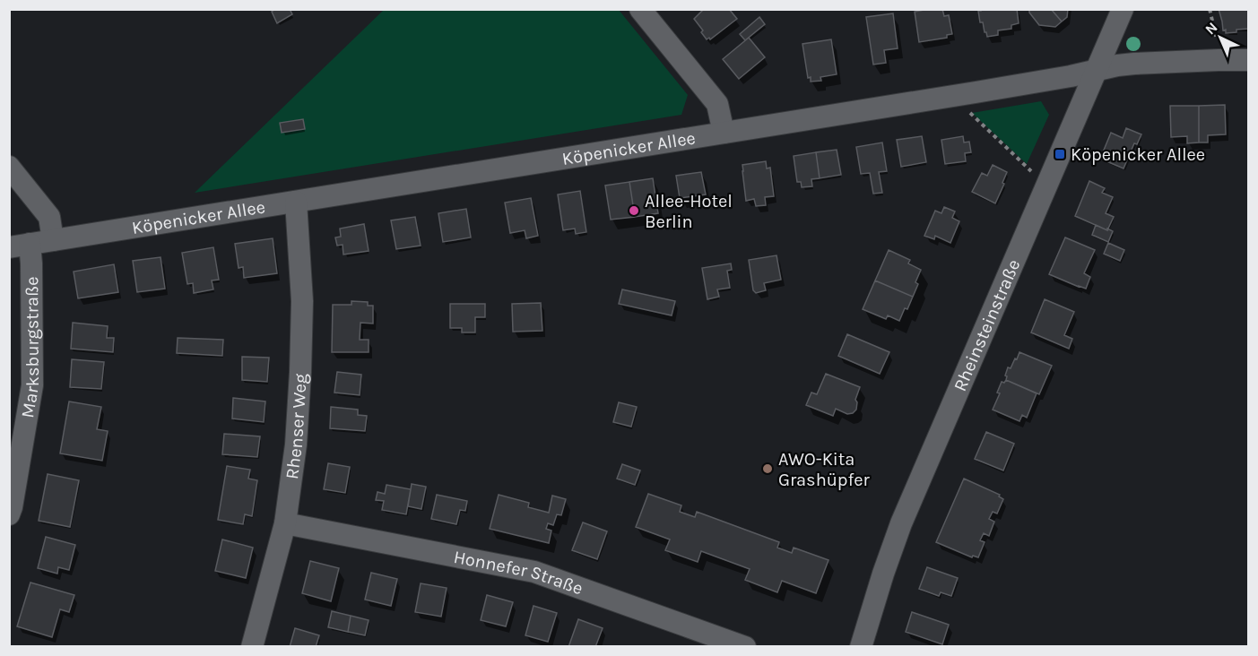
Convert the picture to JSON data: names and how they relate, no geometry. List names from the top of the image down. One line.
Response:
{"streets":{"street":["Köpenicker Allee","Rheinsteinstraße","Marksburgstraße","Rhenser Weg","Honnefer Straße"]},"crossings":[["Köpenicker Allee","Rheinsteinstraße"],["Köpenicker Allee","Marksburgstraße"],["Köpenicker Allee","Rhenser Weg"],["Rhenser Weg","Honnefer Straße"]],"places":{"transit":["Köpenicker Allee"],"other":["Allee-Hotel Berlin","AWO-Kita Grashüpfer"]},"north":"top left"}
